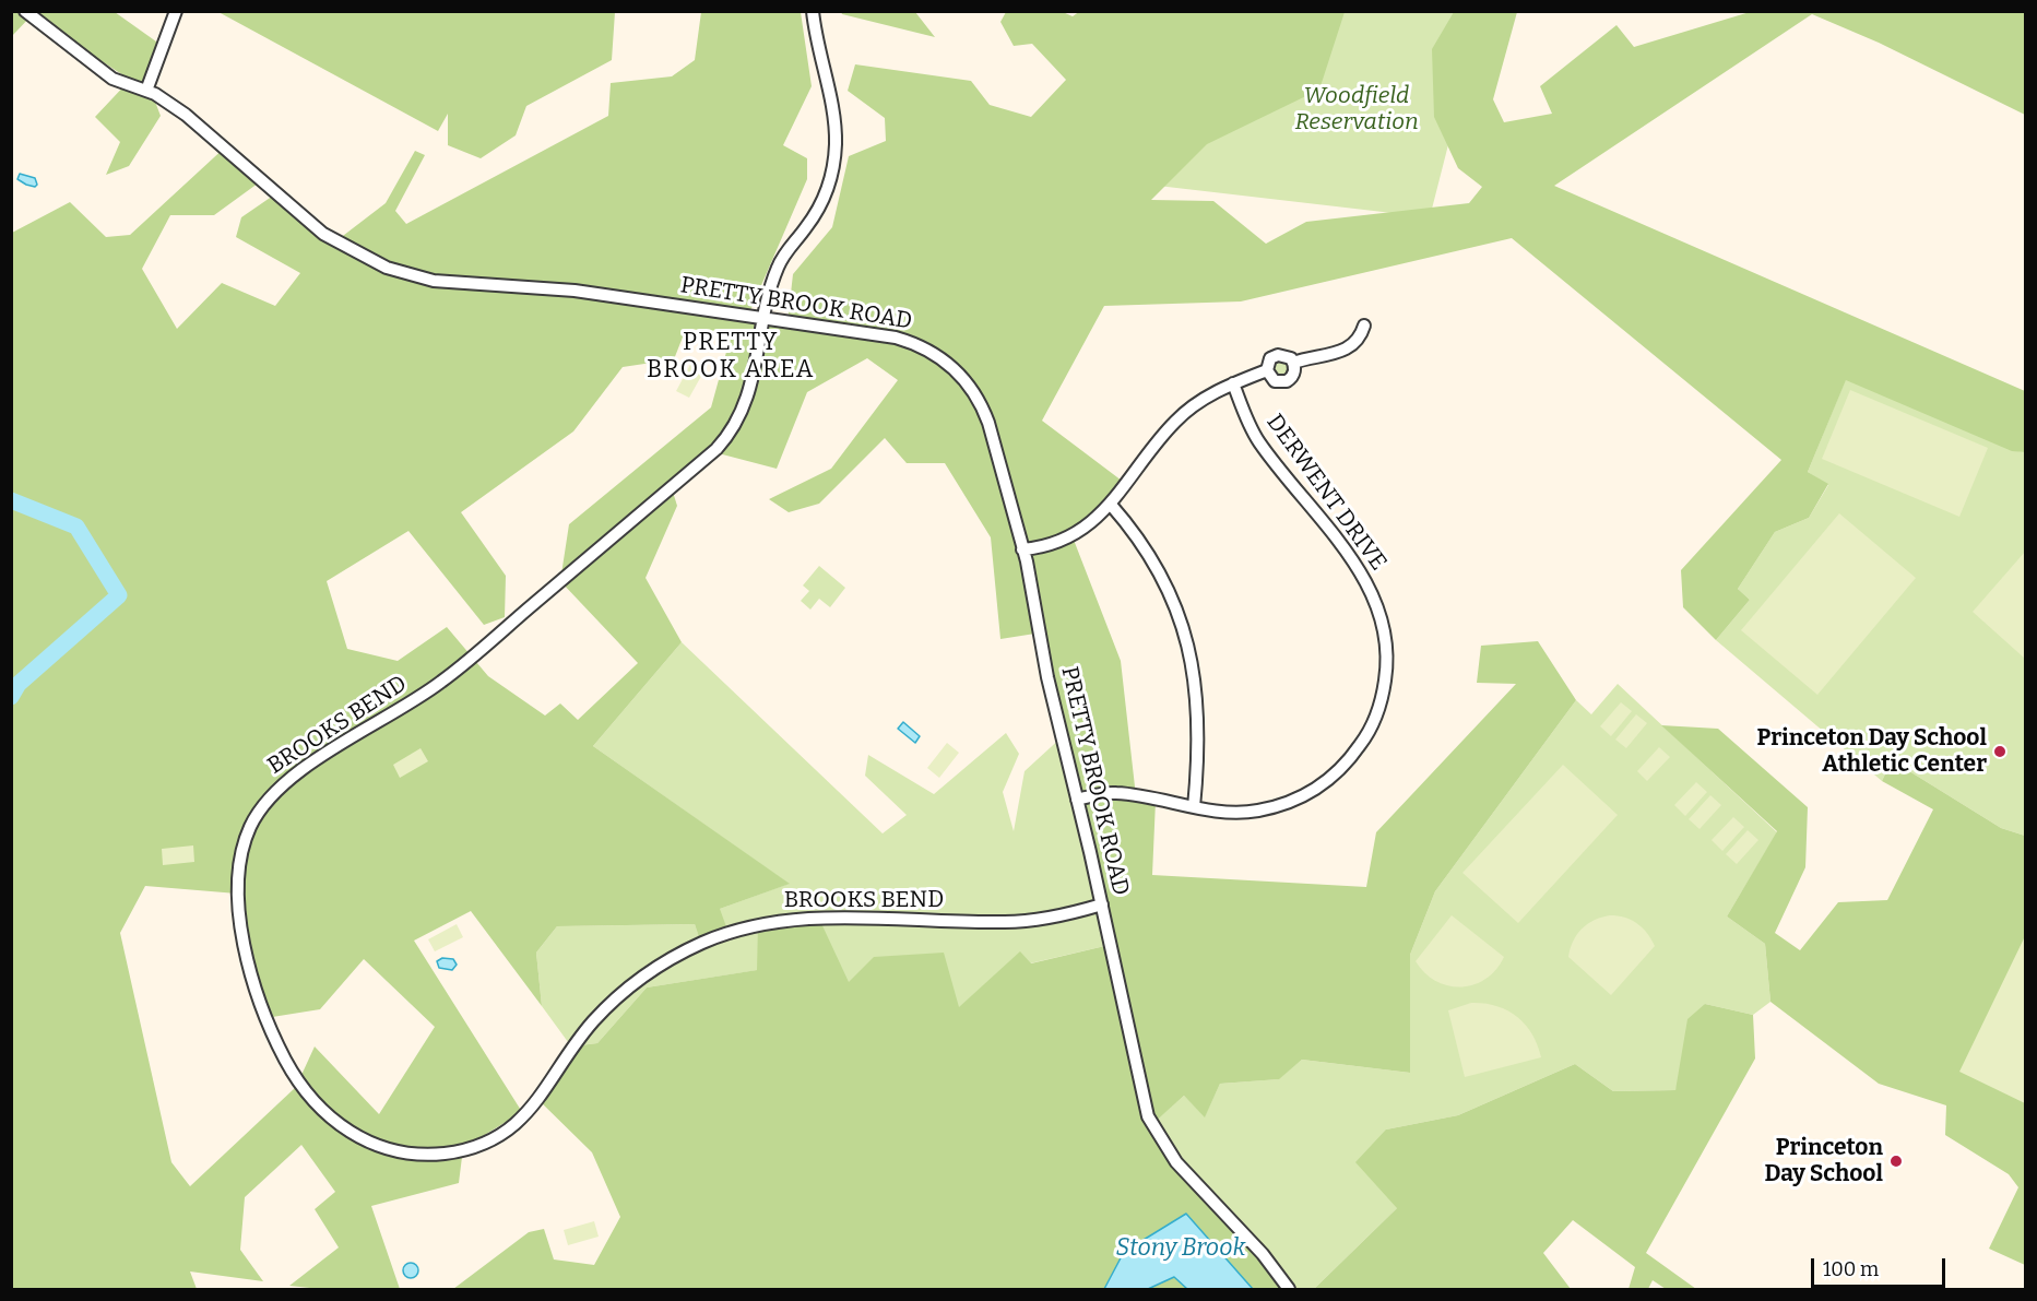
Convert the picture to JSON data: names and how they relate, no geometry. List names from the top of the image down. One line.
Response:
{"streets":{"street":["PRETTY BROOK ROAD","DERWENT DRIVE","BROOKS BEND"]},"crossings":[["PRETTY BROOK ROAD","DERWENT DRIVE"],["PRETTY BROOK ROAD","BROOKS BEND"]],"districts":["PRETTY BROOK AREA"],"water":["Stony Brook"],"parks":["Woodfield Reservation"],"places":["Princeton Day School Athletic Center","Princeton Day School"],"scale_bar":"100 m"}
